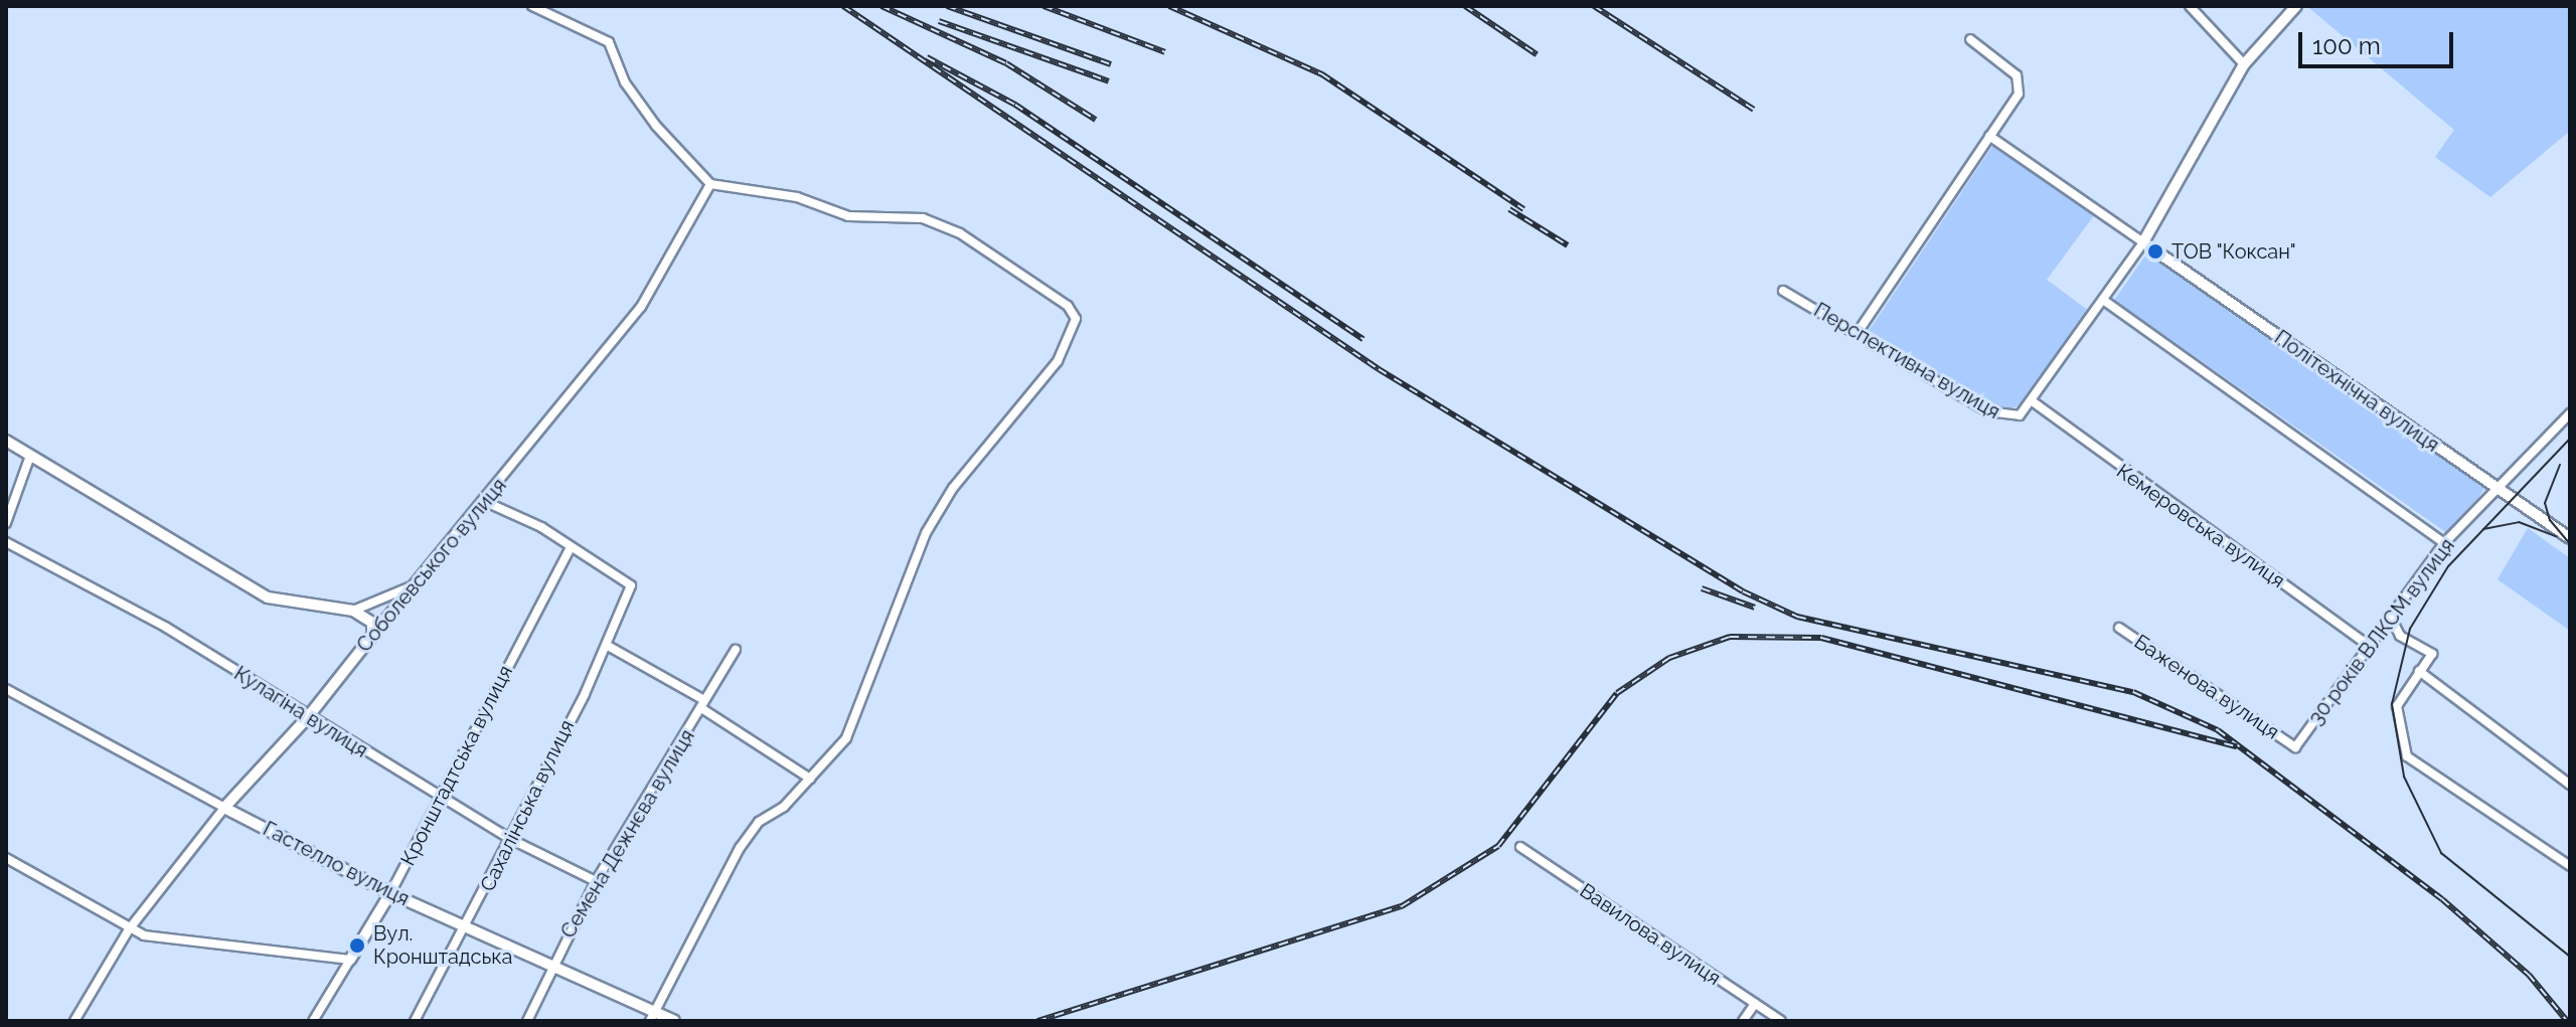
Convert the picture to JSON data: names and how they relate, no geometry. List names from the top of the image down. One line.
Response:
{"streets":{"street":["Перспективна вулиця","Політехнічна вулиця","Кемеровська вулиця","Соболевського вулиця","30 років ВЛКСМ вулиця","Баженова вулиця","Кулагіна вулиця","Кронштадтська вулиця","Сахалінська вулиця","Семена Дежнєва вулиця","Гастелло вулиця","Вавилова вулиця"]},"crossings":[["Перспективна вулиця","Політехнічна вулиця"],["Перспективна вулиця","Кемеровська вулиця"],["Політехнічна вулиця","30 років ВЛКСМ вулиця"],["Кемеровська вулиця","30 років ВЛКСМ вулиця"],["Соболевського вулиця","Кулагіна вулиця"],["Соболевського вулиця","Гастелло вулиця"],["30 років ВЛКСМ вулиця","Баженова вулиця"],["Кулагіна вулиця","Кронштадтська вулиця"],["Кулагіна вулиця","Сахалінська вулиця"],["Кулагіна вулиця","Семена Дежнєва вулиця"],["Кронштадтська вулиця","Сахалінська вулиця"],["Кронштадтська вулиця","Гастелло вулиця"],["Сахалінська вулиця","Гастелло вулиця"],["Семена Дежнєва вулиця","Гастелло вулиця"]],"places":["ТОВ \"Коксан\"","Вул. Кронштадська"],"scale_bar":"100 m"}
